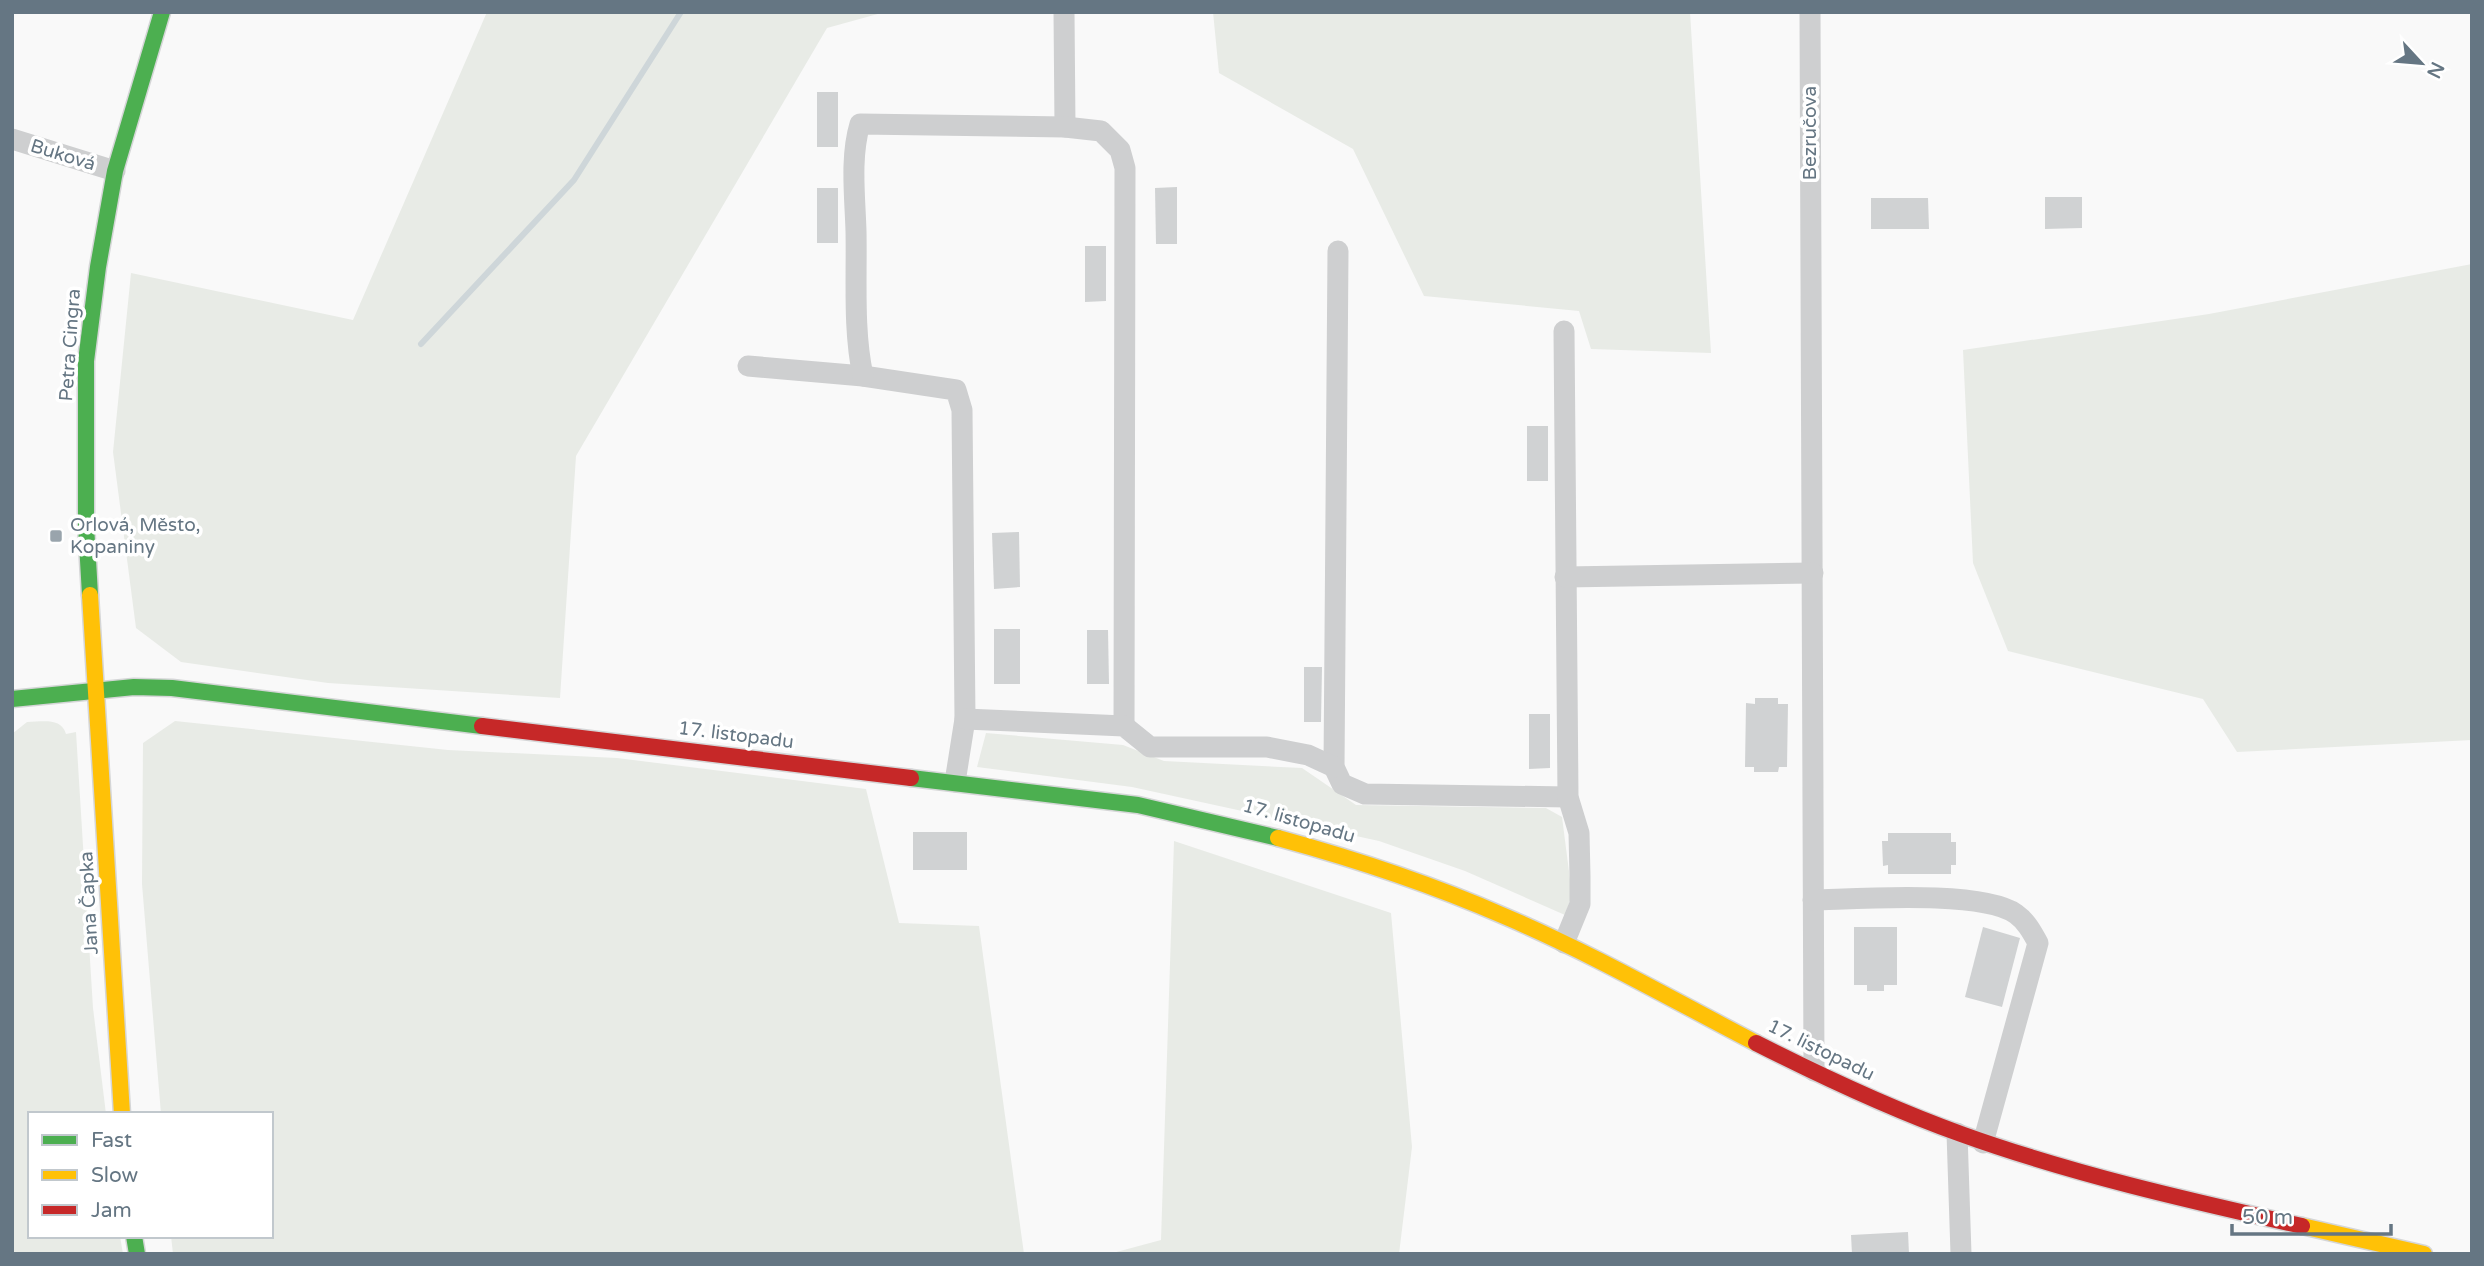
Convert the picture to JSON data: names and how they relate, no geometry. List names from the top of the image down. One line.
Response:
{"streets":{"main road":["Petra Cingra","17. listopadu","Jana Čapka"],"street":["Bezručova","Buková"]},"crossings":[["Bezručova","17. listopadu"],["Buková","Petra Cingra"],["Petra Cingra","17. listopadu"],["Petra Cingra","Jana Čapka"],["17. listopadu","Jana Čapka"]],"places":{"transit":["Orlová, Město, Kopaniny"]},"legend":["Fast","Slow","Jam"],"scale_bar":"50 m","north":"bottom right"}
